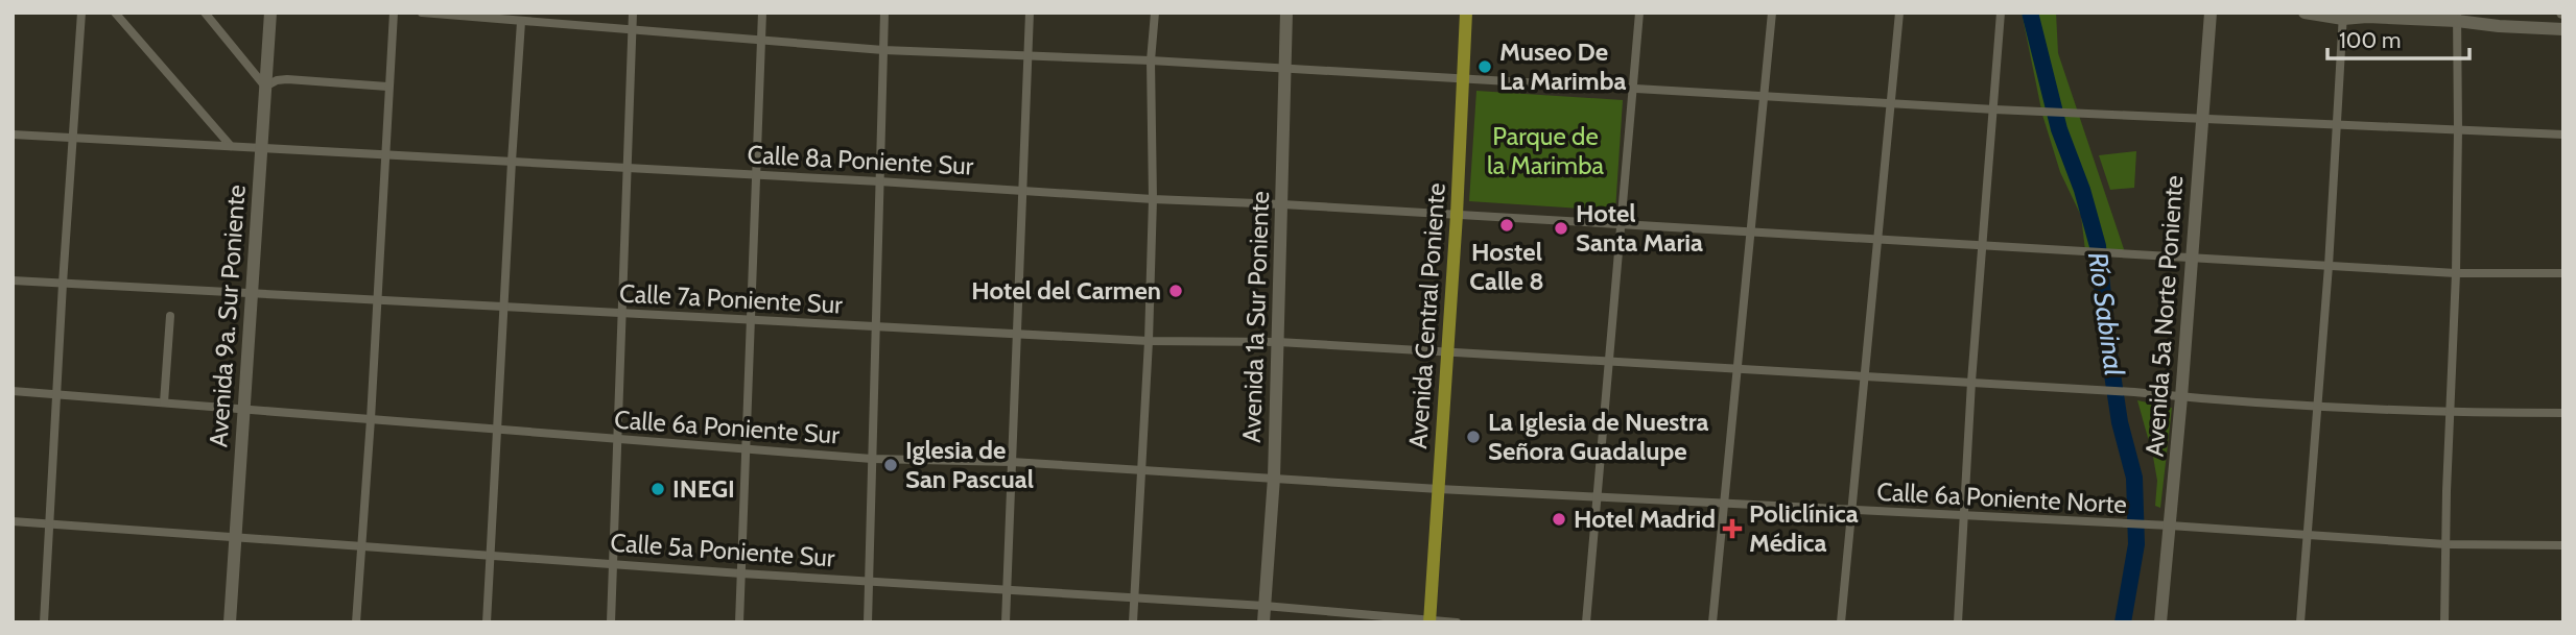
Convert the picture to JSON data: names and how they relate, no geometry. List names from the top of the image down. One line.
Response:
{"streets":{"main road":["Avenida 9a. Sur Poniente","Avenida Central Poniente","Avenida 5a Norte Poniente","Avenida 1a Sur Poniente"],"street":["Calle 8a Poniente Sur","Calle 7a Poniente Sur","Calle 6a Poniente Sur","Calle 6a Poniente Norte","Calle 5a Poniente Sur"]},"crossings":[["Calle 8a Poniente Sur","Avenida 9a. Sur Poniente"],["Calle 8a Poniente Sur","Avenida Central Poniente"],["Calle 8a Poniente Sur","Avenida 5a Norte Poniente"],["Calle 8a Poniente Sur","Avenida 1a Sur Poniente"],["Calle 7a Poniente Sur","Avenida 9a. Sur Poniente"],["Calle 7a Poniente Sur","Avenida Central Poniente"],["Calle 7a Poniente Sur","Avenida 5a Norte Poniente"],["Calle 7a Poniente Sur","Avenida 1a Sur Poniente"],["Avenida 9a. Sur Poniente","Calle 6a Poniente Sur"],["Avenida 9a. Sur Poniente","Calle 5a Poniente Sur"],["Avenida Central Poniente","Calle 6a Poniente Sur"],["Avenida Central Poniente","Calle 6a Poniente Norte"],["Avenida Central Poniente","Calle 5a Poniente Sur"],["Avenida 5a Norte Poniente","Calle 6a Poniente Norte"],["Avenida 1a Sur Poniente","Calle 6a Poniente Sur"],["Avenida 1a Sur Poniente","Calle 5a Poniente Sur"],["Calle 6a Poniente Sur","Calle 6a Poniente Norte"]],"water":["Río Sabinal"],"parks":["Parque de la Marimba"],"places":{"other":["Museo De La Marimba","Hostel Calle 8","Hotel Santa Maria","Hotel del Carmen","La Iglesia de Nuestra Señora Guadalupe","Iglesia de San Pascual","INEGI","Hotel Madrid"],"health":["Policlínica Médica"]},"scale_bar":"100 m"}
